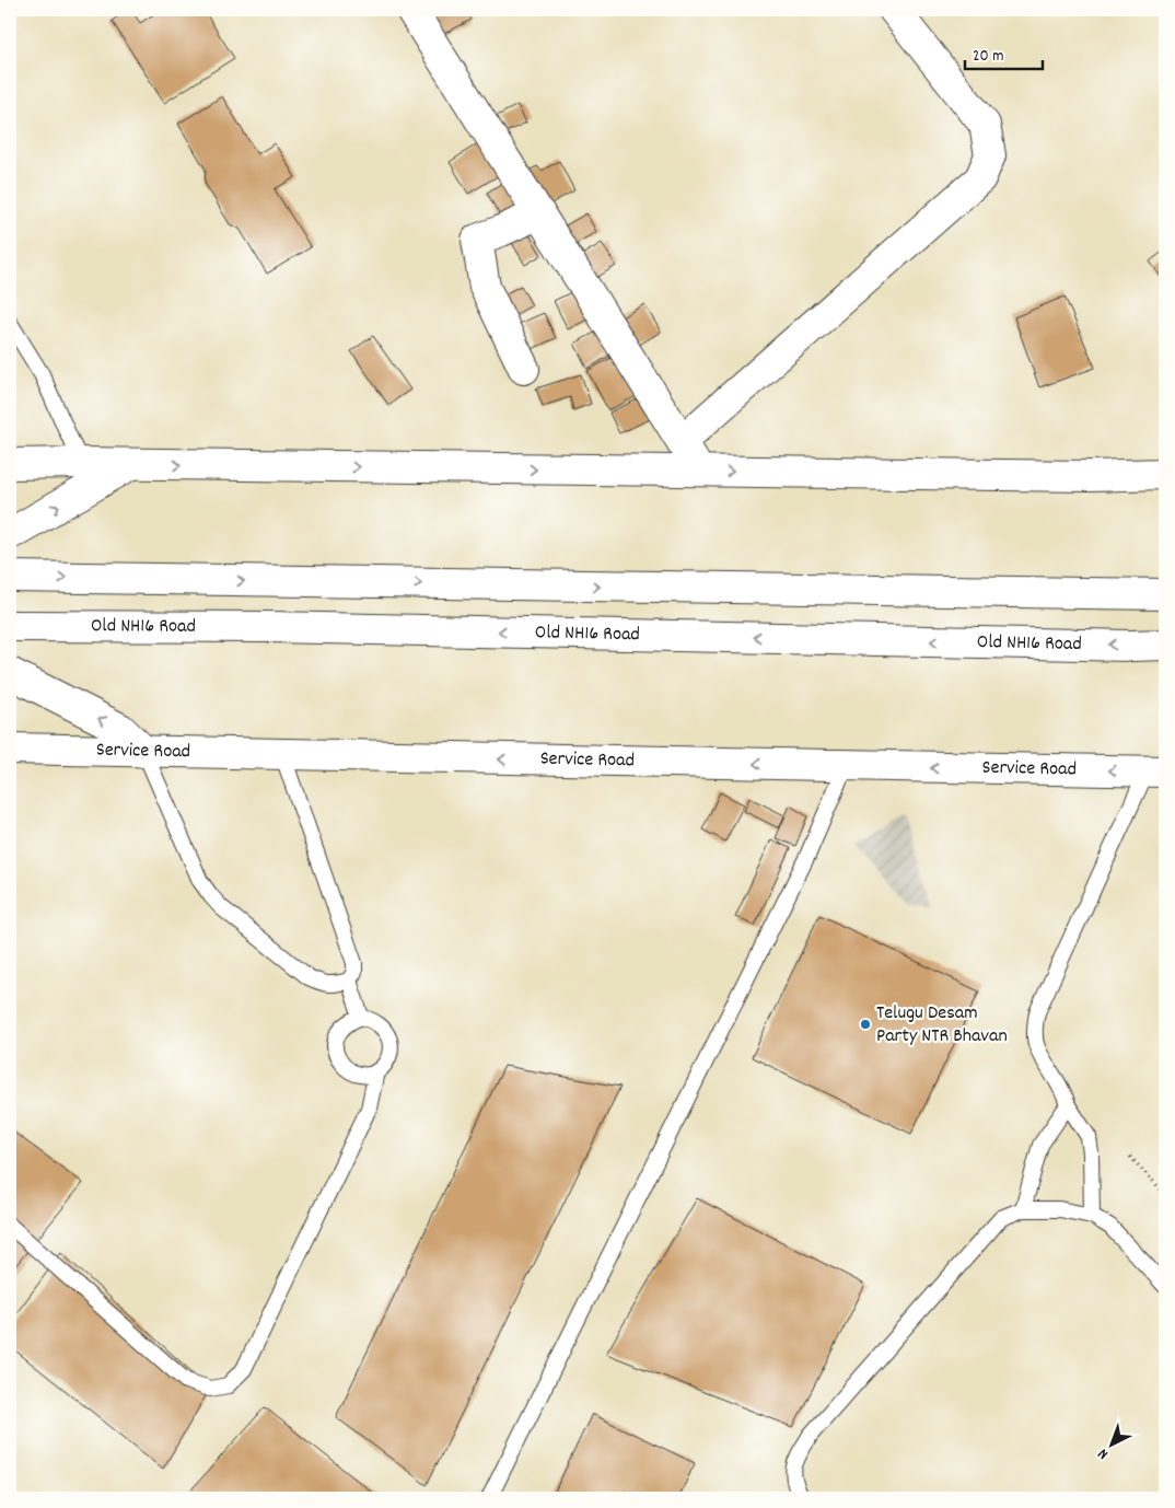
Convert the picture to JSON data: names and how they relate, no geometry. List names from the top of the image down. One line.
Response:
{"streets":{"street":["Old NH16 Road","Service Road"]},"places":["Telugu Desam Party NTR Bhavan"],"scale_bar":"20 m","north":"bottom left"}
